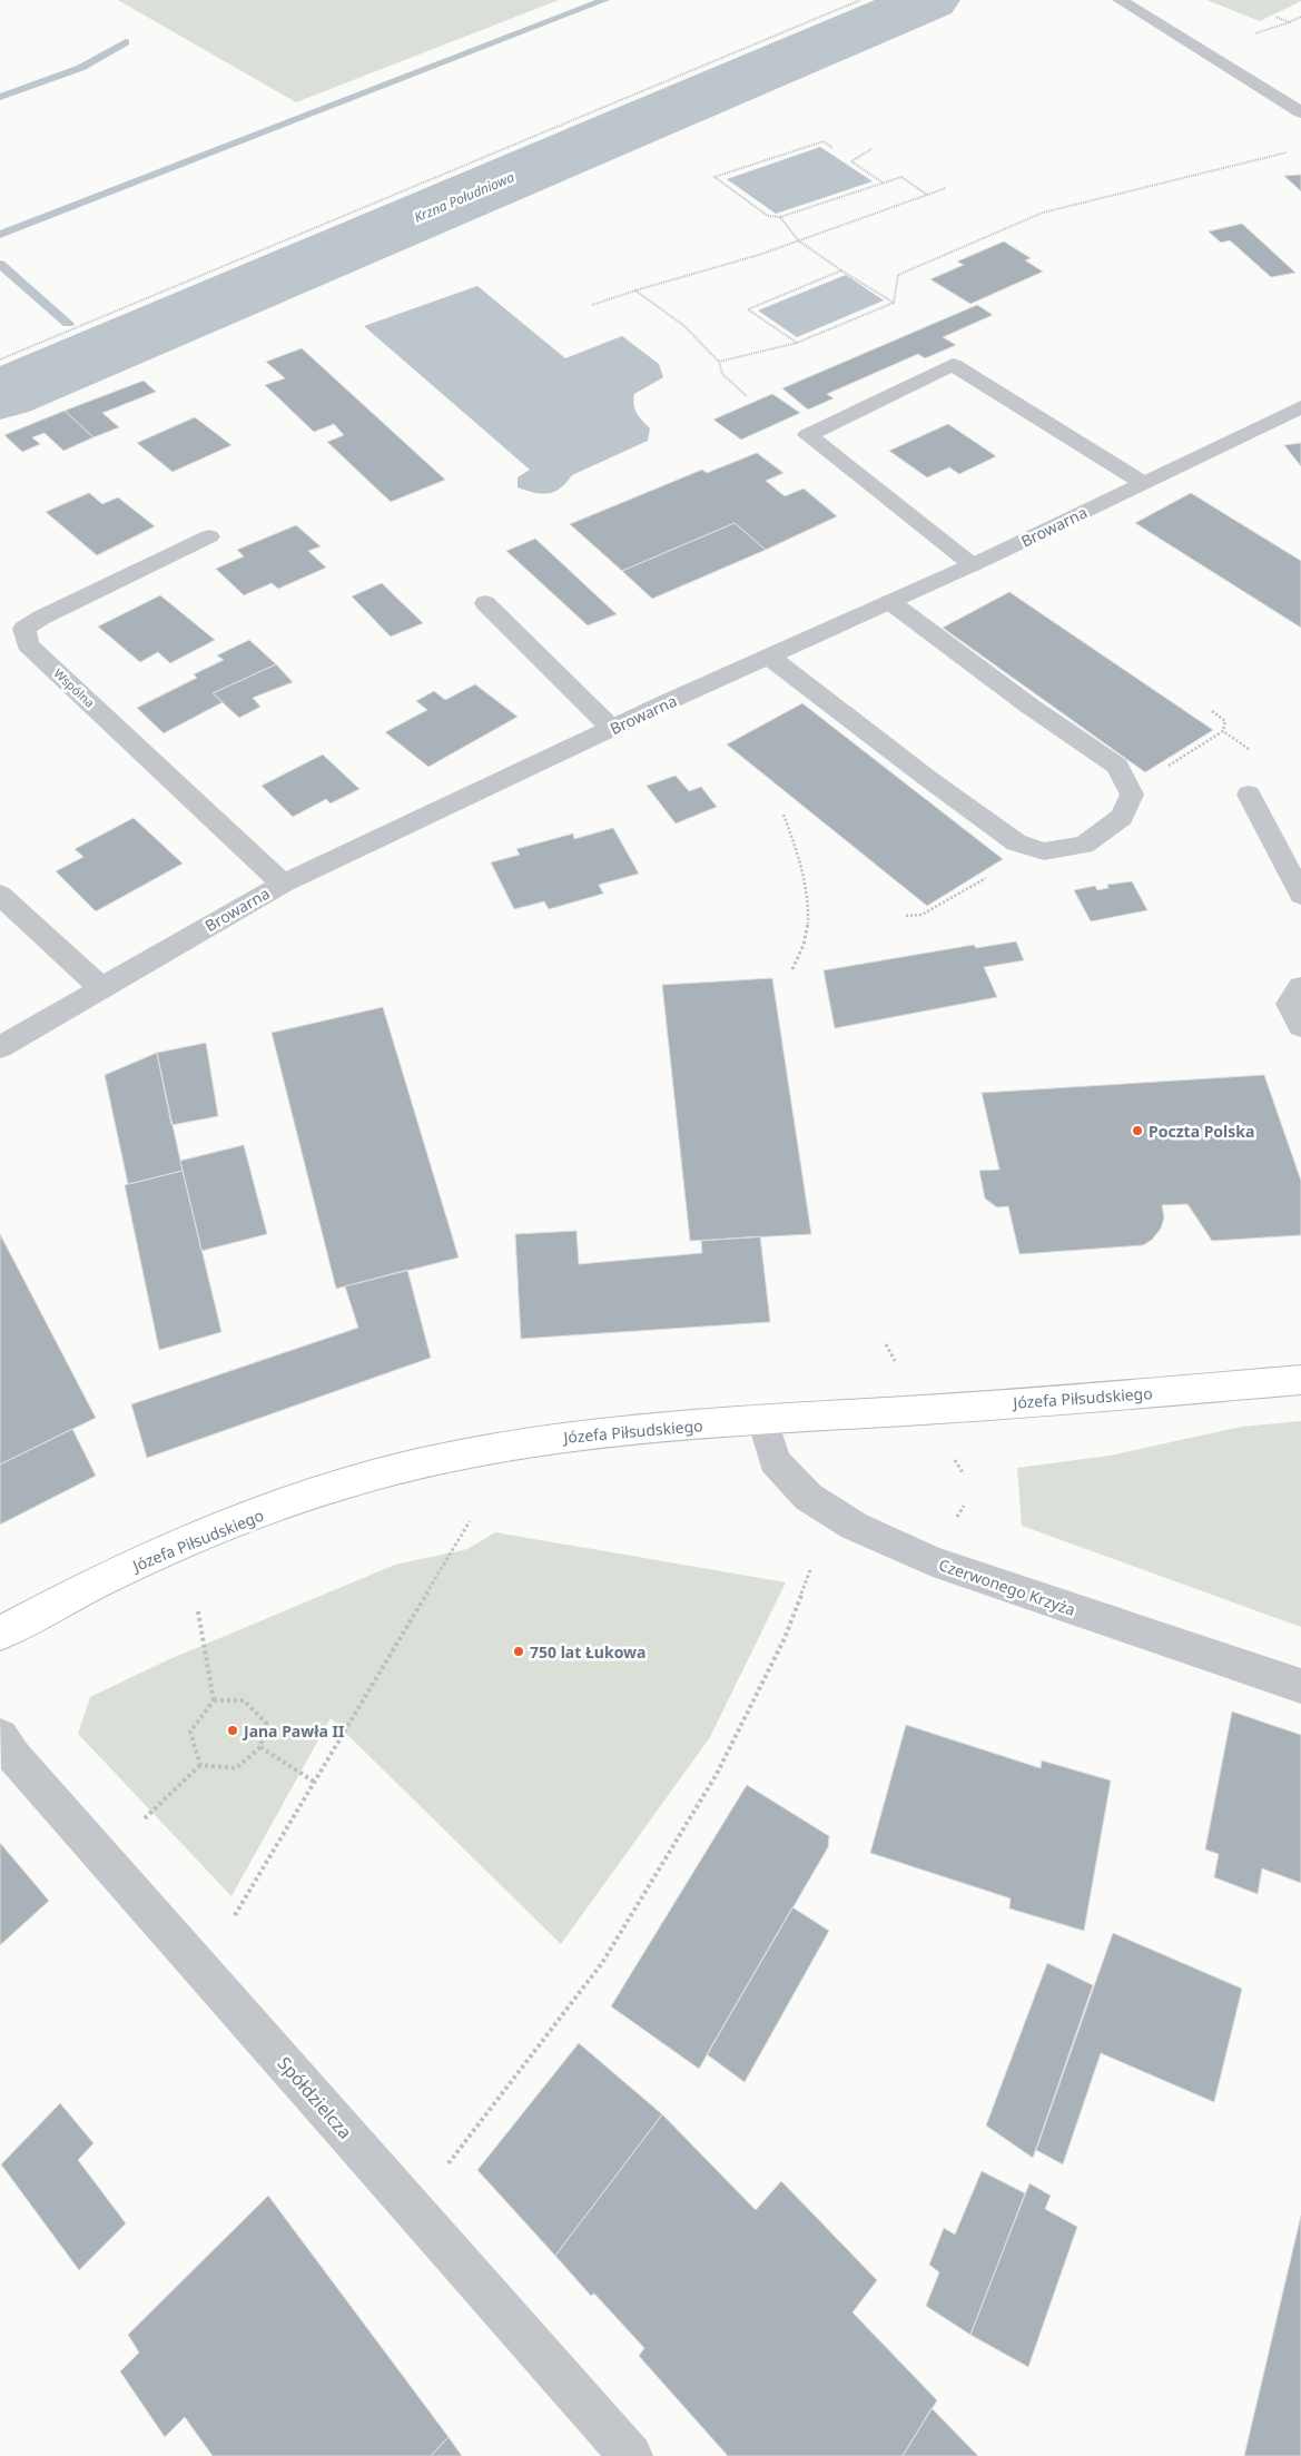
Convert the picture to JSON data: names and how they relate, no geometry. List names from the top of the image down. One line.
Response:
{"streets":{"main road":["Józefa Piłsudskiego"],"street":["Browarna","Wspólna","Czerwonego Krzyża","Spółdzielcza"]},"crossings":[["Browarna","Wspólna"],["Józefa Piłsudskiego","Czerwonego Krzyża"]],"water":["Krzna Południowa"],"places":["Poczta Polska","750 lat Łukowa","Jana Pawła II"]}
